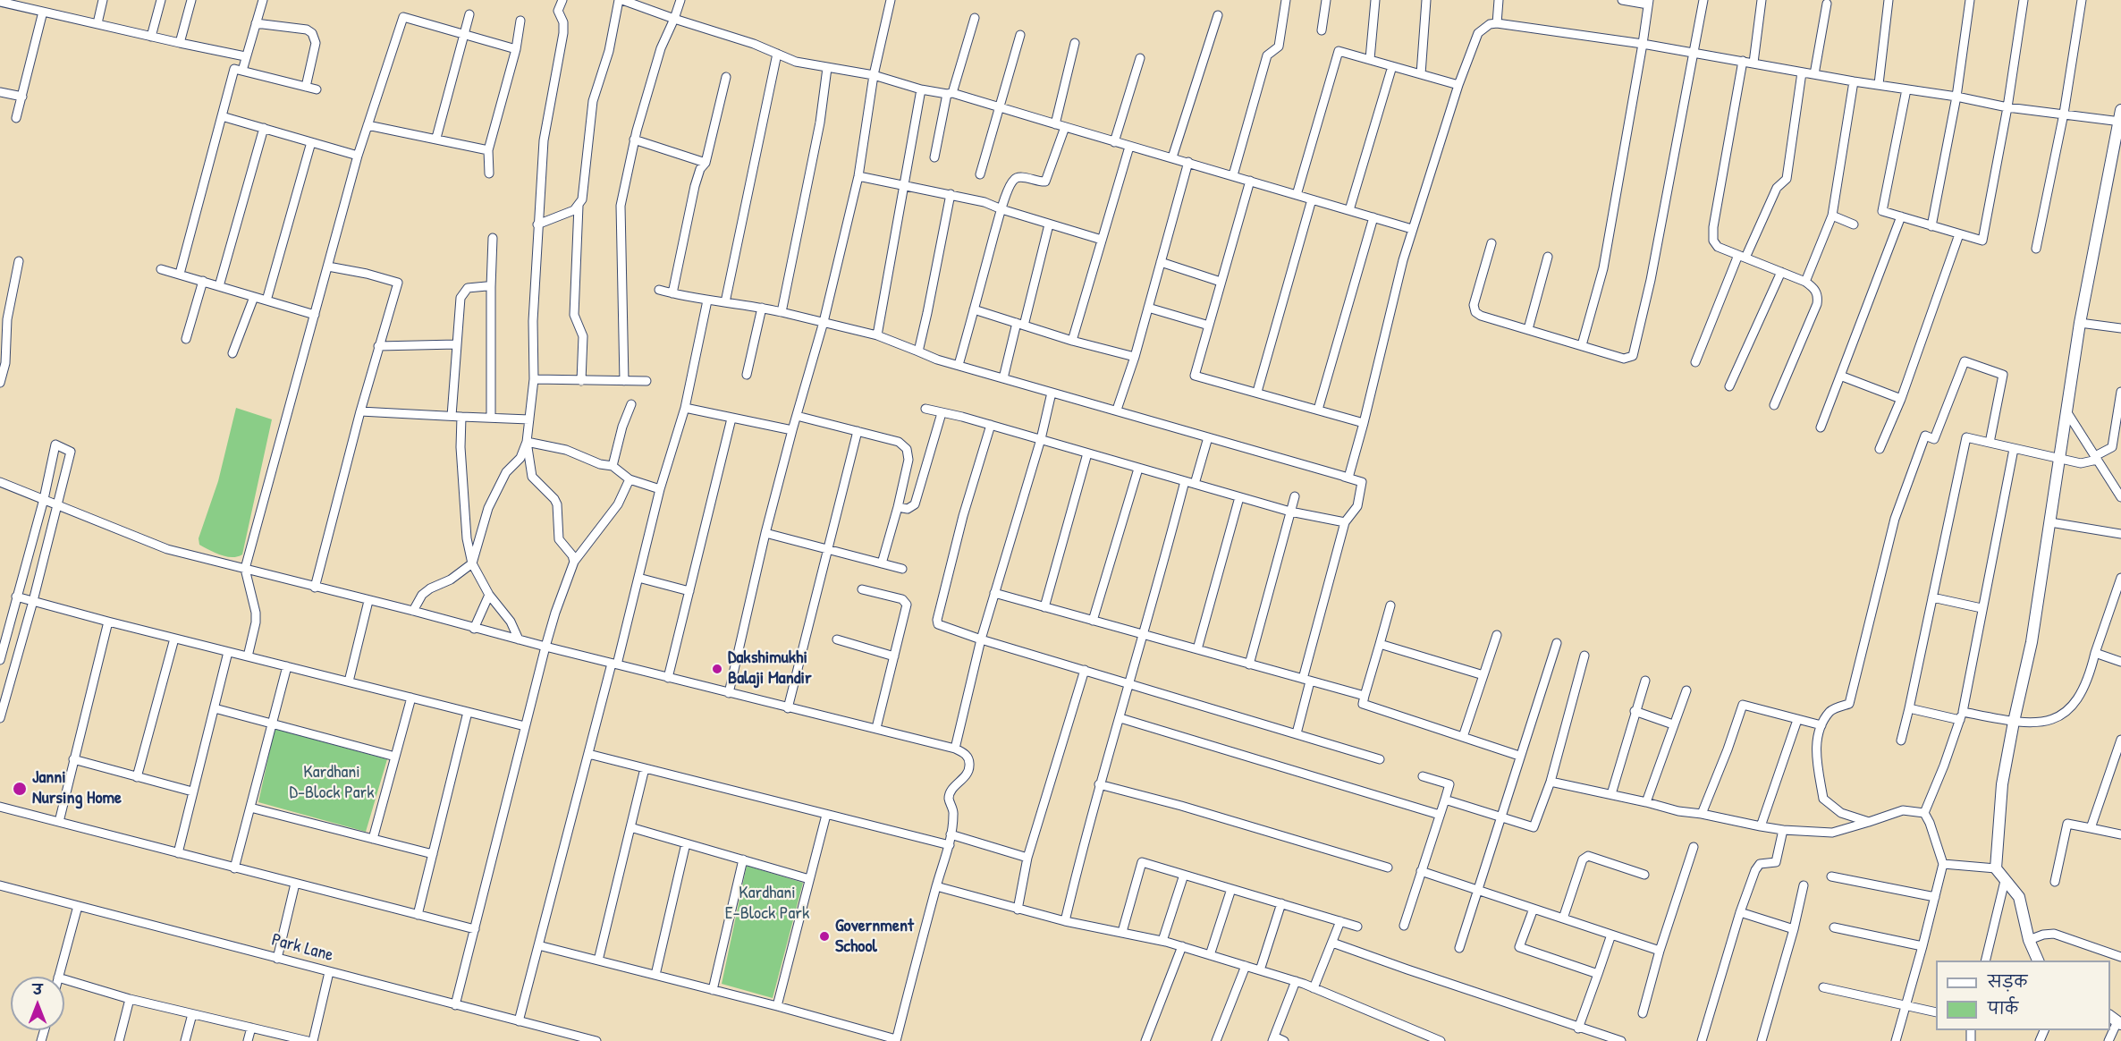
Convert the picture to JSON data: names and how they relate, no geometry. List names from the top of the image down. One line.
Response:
{"streets":{"street":["Park Lane"]},"parks":["Kardhani D-Block Park","Kardhani E-Block Park"],"places":["Dakshimukhi Balaji Mandir","Janni Nursing Home","Government School"],"legend":["सड़क","पार्क"],"north":"top"}
